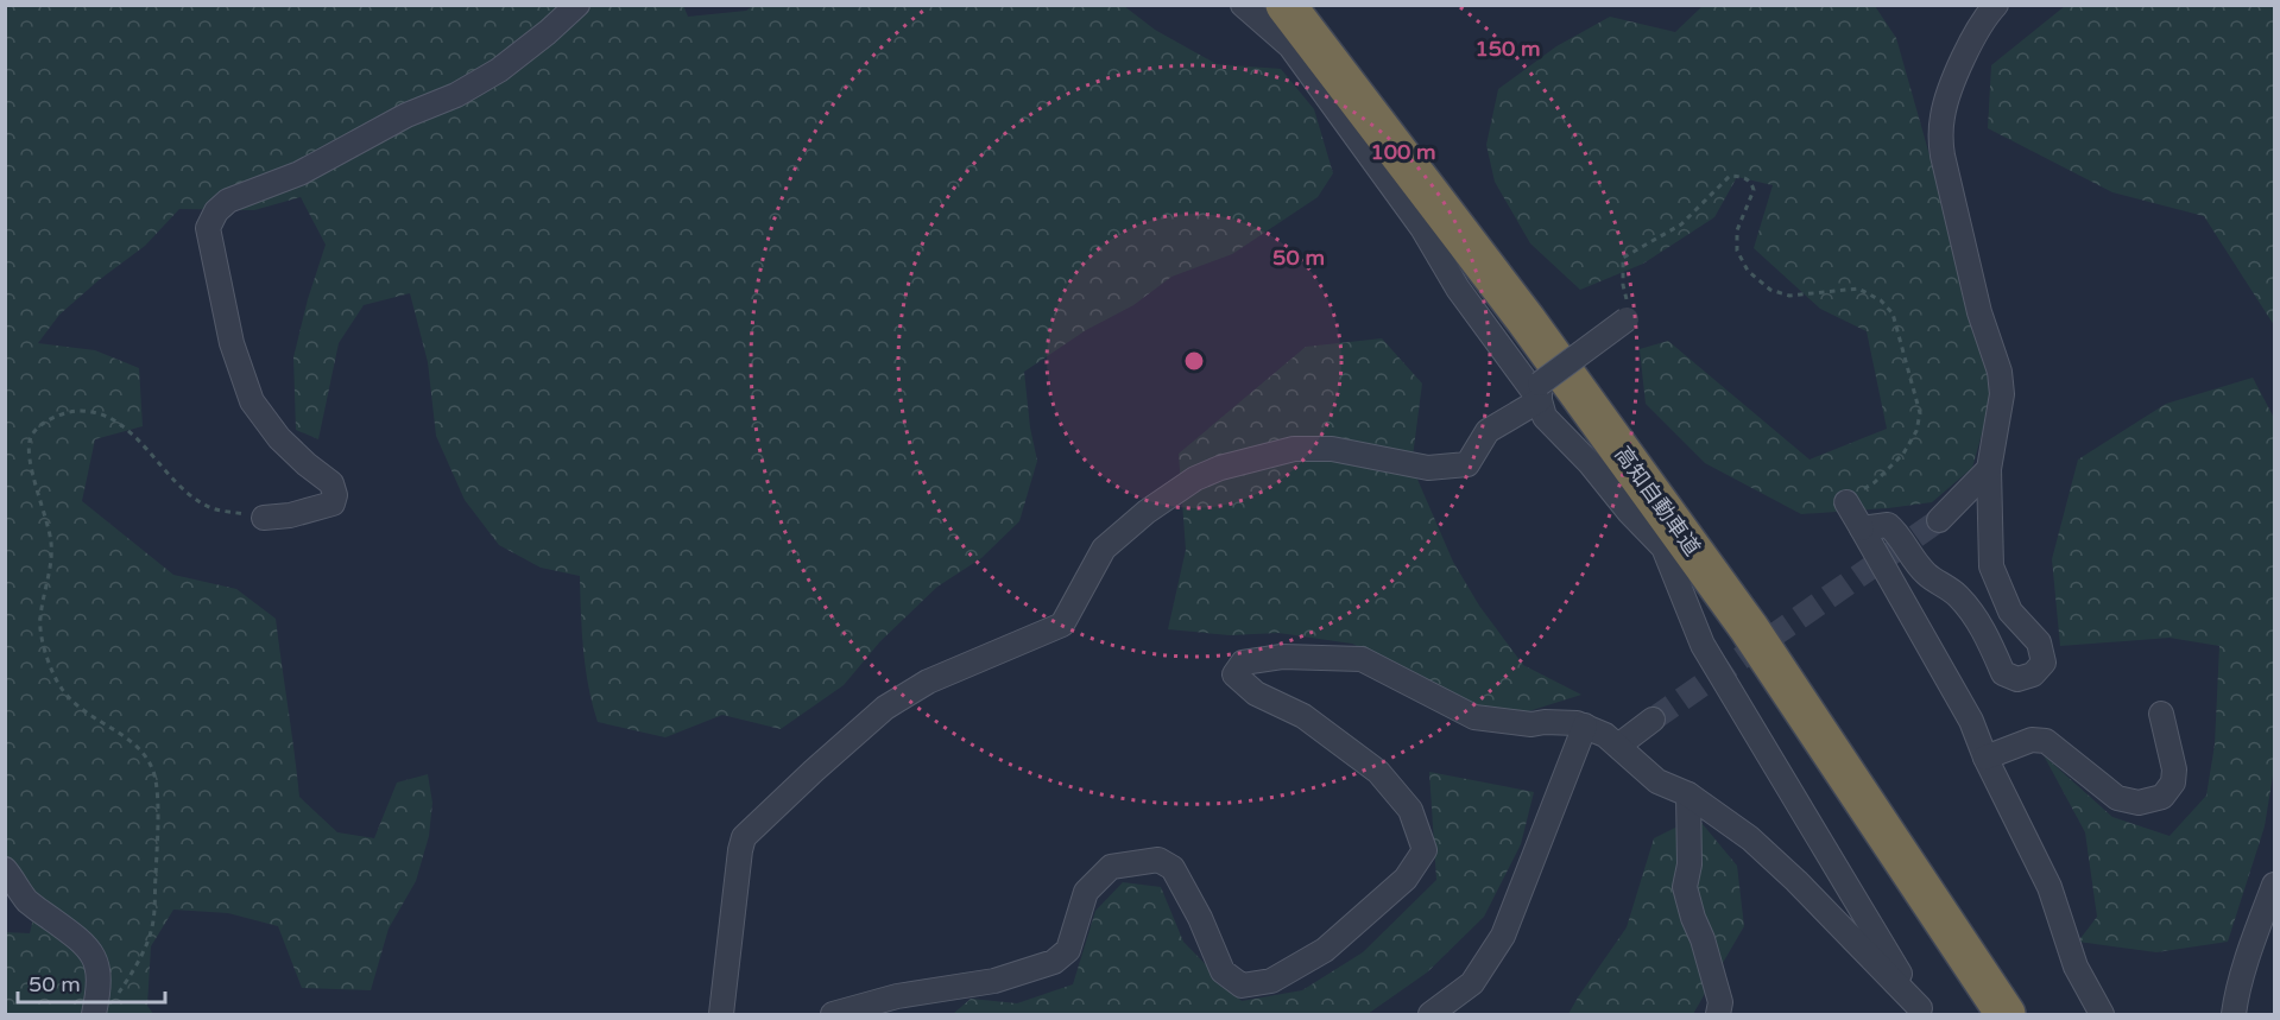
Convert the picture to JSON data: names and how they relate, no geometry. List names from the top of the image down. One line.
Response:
{"streets":{"highway":["高知自動車道"]},"scale_bar":"50 m","rings":["150 m","100 m","50 m"]}
